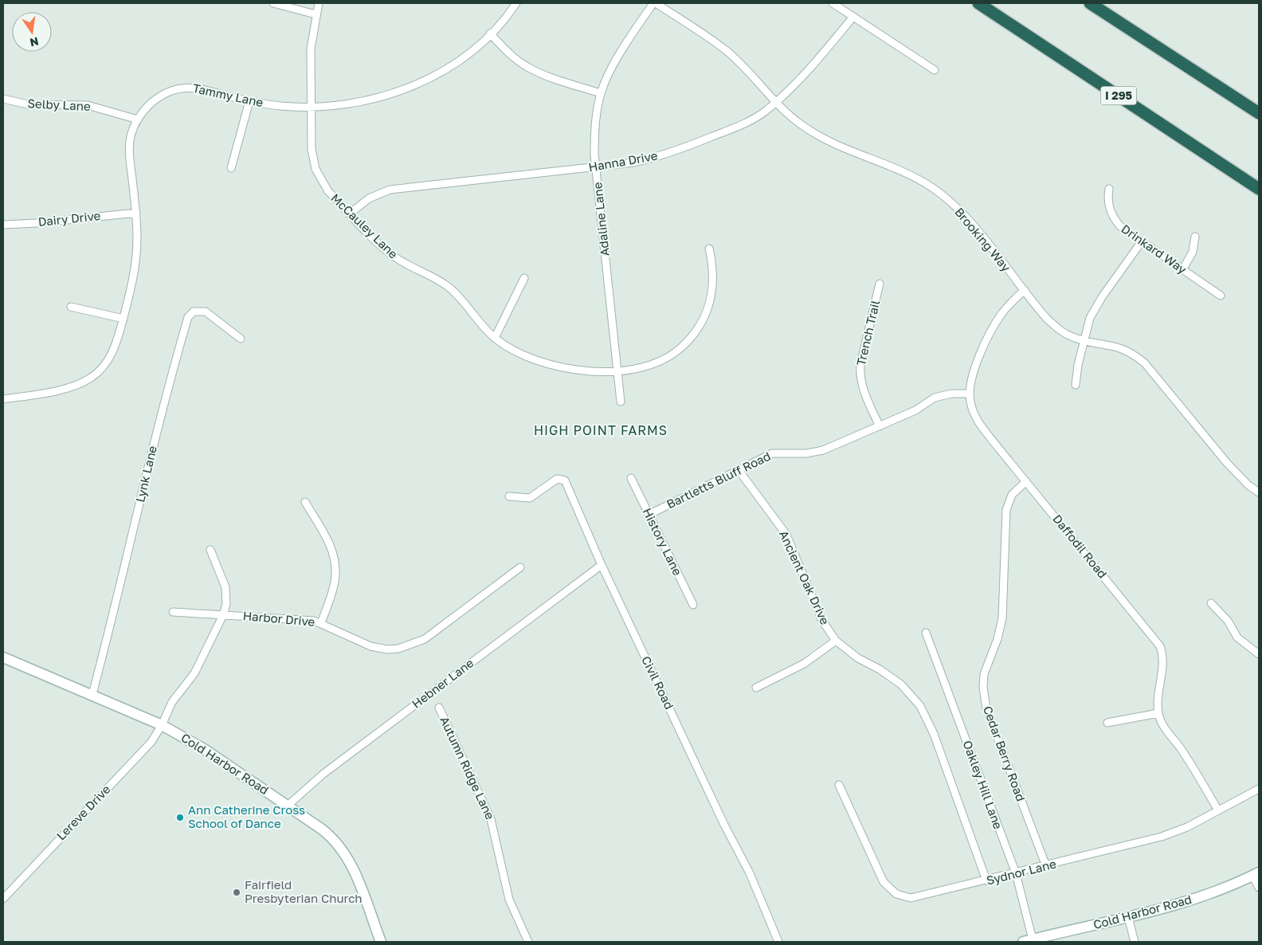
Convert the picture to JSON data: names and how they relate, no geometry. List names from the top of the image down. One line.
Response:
{"streets":{"highway":["I 295"],"main road":["Cold Harbor Road"],"street":["Tammy Lane","Selby Lane","Hanna Drive","Dairy Drive","Adaline Lane","McCauley Lane","Brooking Way","Drinkard Way","Trench Trail","Lynk Lane","Bartletts Bluff Road","History Lane","Daffodil Road","Ancient Oak Drive","Harbor Drive","Civil Road","Hebner Lane","Cedar Berry Road","Autumn Ridge Lane","Oakley Hill Lane","Lereve Drive","Sydnor Lane"]},"crossings":[["Tammy Lane","Selby Lane"],["Tammy Lane","Dairy Drive"],["Tammy Lane","McCauley Lane"],["Hanna Drive","Adaline Lane"],["Hanna Drive","McCauley Lane"],["Hanna Drive","Brooking Way"],["Adaline Lane","McCauley Lane"],["Adaline Lane","Brooking Way"],["Brooking Way","Daffodil Road"],["Trench Trail","Bartletts Bluff Road"],["Lynk Lane","Cold Harbor Road"],["Bartletts Bluff Road","History Lane"],["Bartletts Bluff Road","Daffodil Road"],["Bartletts Bluff Road","Ancient Oak Drive"],["Daffodil Road","Cedar Berry Road"],["Ancient Oak Drive","Sydnor Lane"],["Harbor Drive","Lereve Drive"],["Civil Road","Hebner Lane"],["Hebner Lane","Cold Harbor Road"],["Cedar Berry Road","Sydnor Lane"],["Cold Harbor Road","Oakley Hill Lane"],["Cold Harbor Road","Lereve Drive"],["Oakley Hill Lane","Sydnor Lane"]],"districts":["HIGH POINT FARMS"],"places":["Ann Catherine Cross School of Dance","Fairfield Presbyterian Church"],"north":"bottom"}
